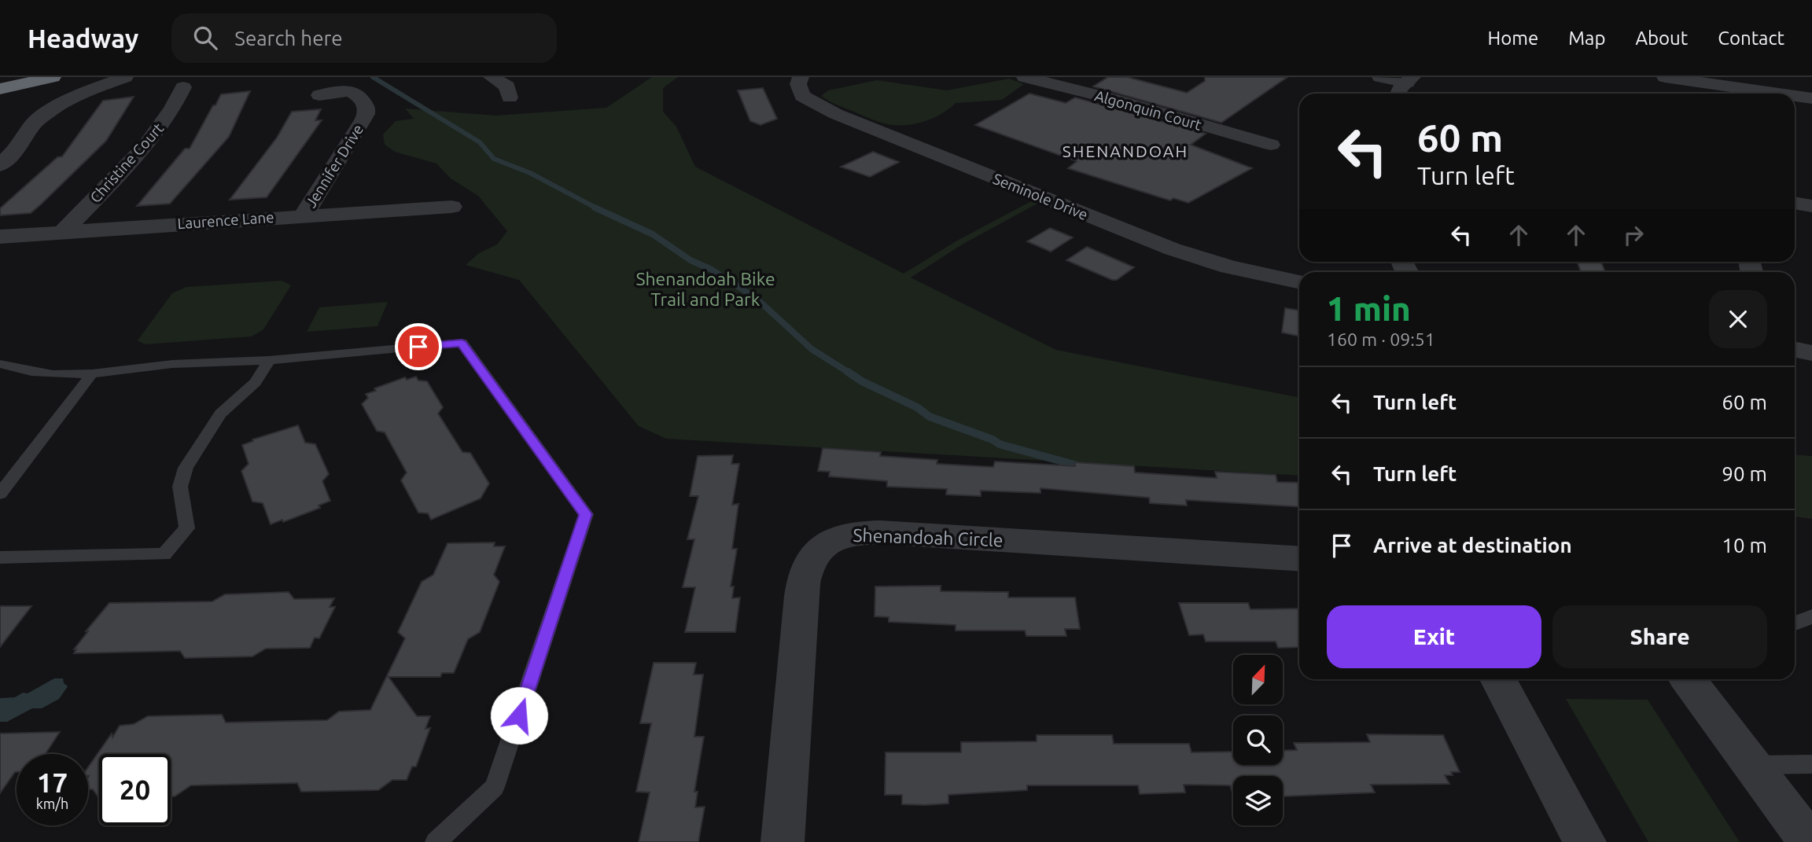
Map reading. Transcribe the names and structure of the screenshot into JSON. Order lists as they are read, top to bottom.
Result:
{
  "streets": {
    "street": [
      "Algonquin Court",
      "Christine Court",
      "Jennifer Drive",
      "Seminole Drive",
      "Laurence Lane",
      "Shenandoah Circle"
    ]
  },
  "crossings": [
    ["Christine Court", "Laurence Lane"],
    ["Jennifer Drive", "Laurence Lane"]
  ],
  "districts": ["SHENANDOAH"],
  "parks": ["Shenandoah Bike Trail and Park"],
  "north": "top right",
  "page": {
    "header": "Headway",
    "search": "Search here",
    "nav": [
      "Home",
      "Map",
      "About",
      "Contact"
    ],
    "turn": ["60 m", "Turn left"],
    "heading": ["1 min", "160 m · 09:51"],
    "list": [
      {
        "name": "Turn left",
        "value": "60 m"
      },
      {
        "name": "Turn left",
        "value": "90 m"
      },
      {
        "name": "Arrive at destination",
        "value": "10 m"
      }
    ],
    "buttons": ["Exit", "Share"],
    "speed": "17 km/h",
    "limit": "20"
  }
}
